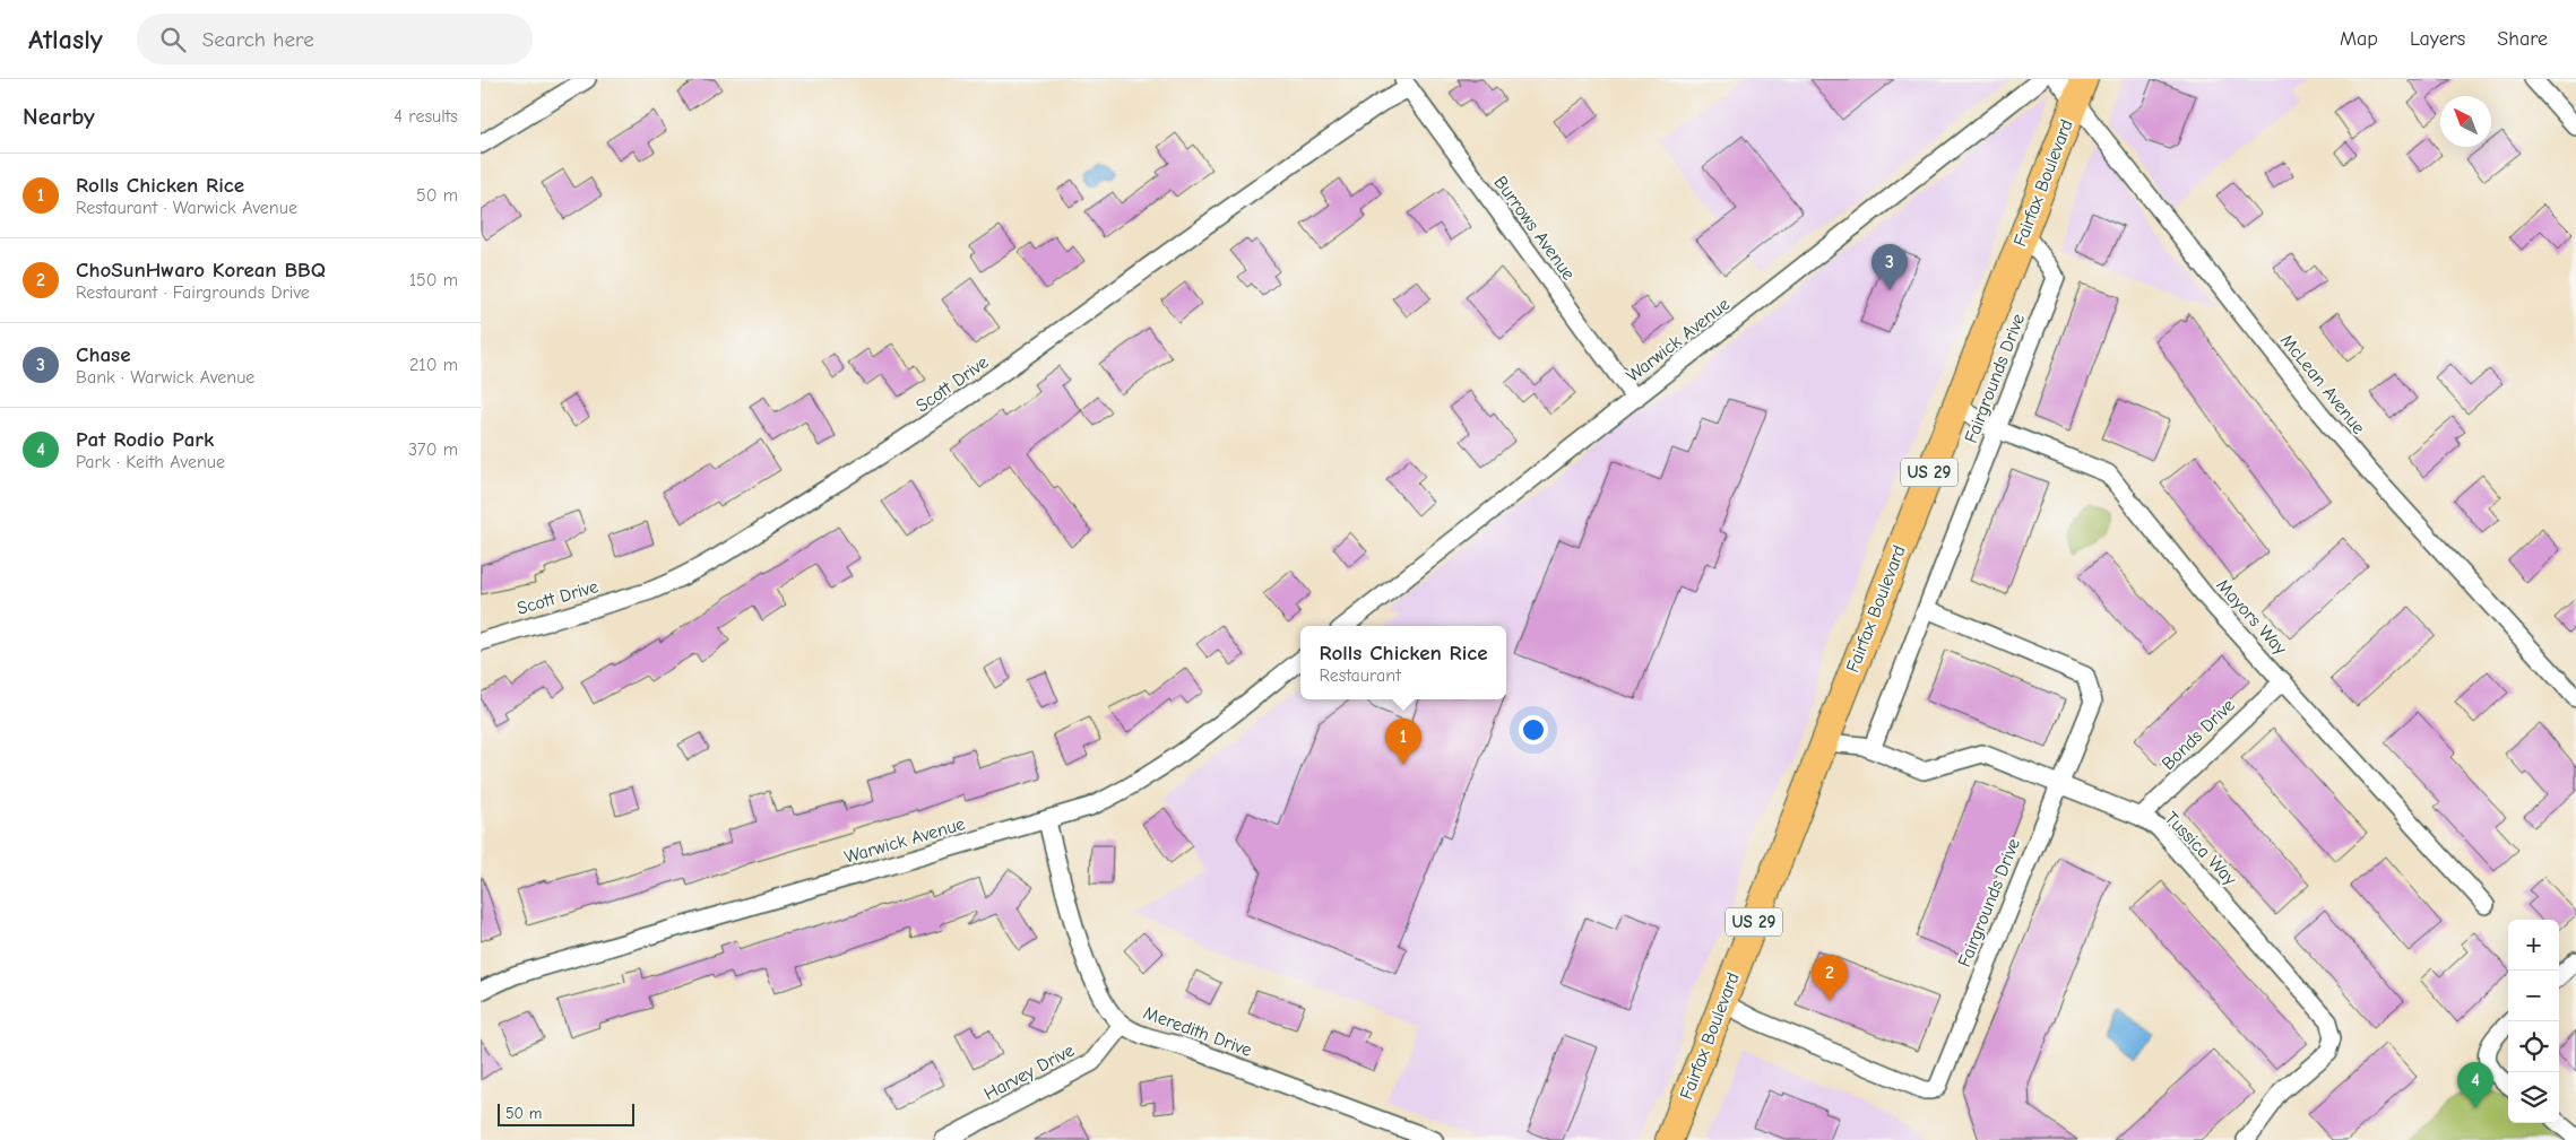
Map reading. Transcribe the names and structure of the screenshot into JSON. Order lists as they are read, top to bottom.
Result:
{
  "streets": {
    "main road": ["Fairfax Boulevard", "US 29"],
    "street": [
      "Burrows Avenue",
      "Warwick Avenue",
      "Fairgrounds Drive",
      "Scott Drive",
      "McLean Avenue",
      "Mayors Way",
      "Bonds Drive",
      "Tussica Way",
      "Meredith Drive",
      "Harvey Drive"
    ]
  },
  "crossings": [
    ["Fairfax Boulevard", "Fairgrounds Drive"],
    ["Fairfax Boulevard", "McLean Avenue"],
    ["Fairfax Boulevard", "Mayors Way"],
    ["Fairfax Boulevard", "Tussica Way"],
    ["Burrows Avenue", "Warwick Avenue"],
    ["Burrows Avenue", "Scott Drive"],
    ["Warwick Avenue", "Meredith Drive"],
    ["Fairgrounds Drive", "Mayors Way"],
    ["Fairgrounds Drive", "Tussica Way"],
    ["Mayors Way", "Bonds Drive"],
    ["Bonds Drive", "Tussica Way"],
    ["Meredith Drive", "Harvey Drive"]
  ],
  "scale_bar": "50 m",
  "north": "top left",
  "page": {
    "header": "Atlasly",
    "search": "Search here",
    "nav": ["Map", "Layers", "Share"],
    "heading": ["Nearby", "4 results"],
    "list": [
      {
        "mark": "1",
        "name": "Rolls Chicken Rice",
        "note": "Restaurant · Warwick Avenue",
        "value": "50 m"
      },
      {
        "mark": "2",
        "name": "ChoSunHwaro Korean BBQ",
        "note": "Restaurant · Fairgrounds Drive",
        "value": "150 m"
      },
      {
        "mark": "3",
        "name": "Chase",
        "note": "Bank · Warwick Avenue",
        "value": "210 m"
      },
      {
        "mark": "4",
        "name": "Pat Rodio Park",
        "note": "Park · Keith Avenue",
        "value": "370 m"
      }
    ],
    "pins": [
      "3",
      "1",
      "2",
      "4"
    ],
    "popup": ["Rolls Chicken Rice", "Restaurant"],
    "map_buttons": ["+", "−"],
    "scale": "50 m"
  }
}
